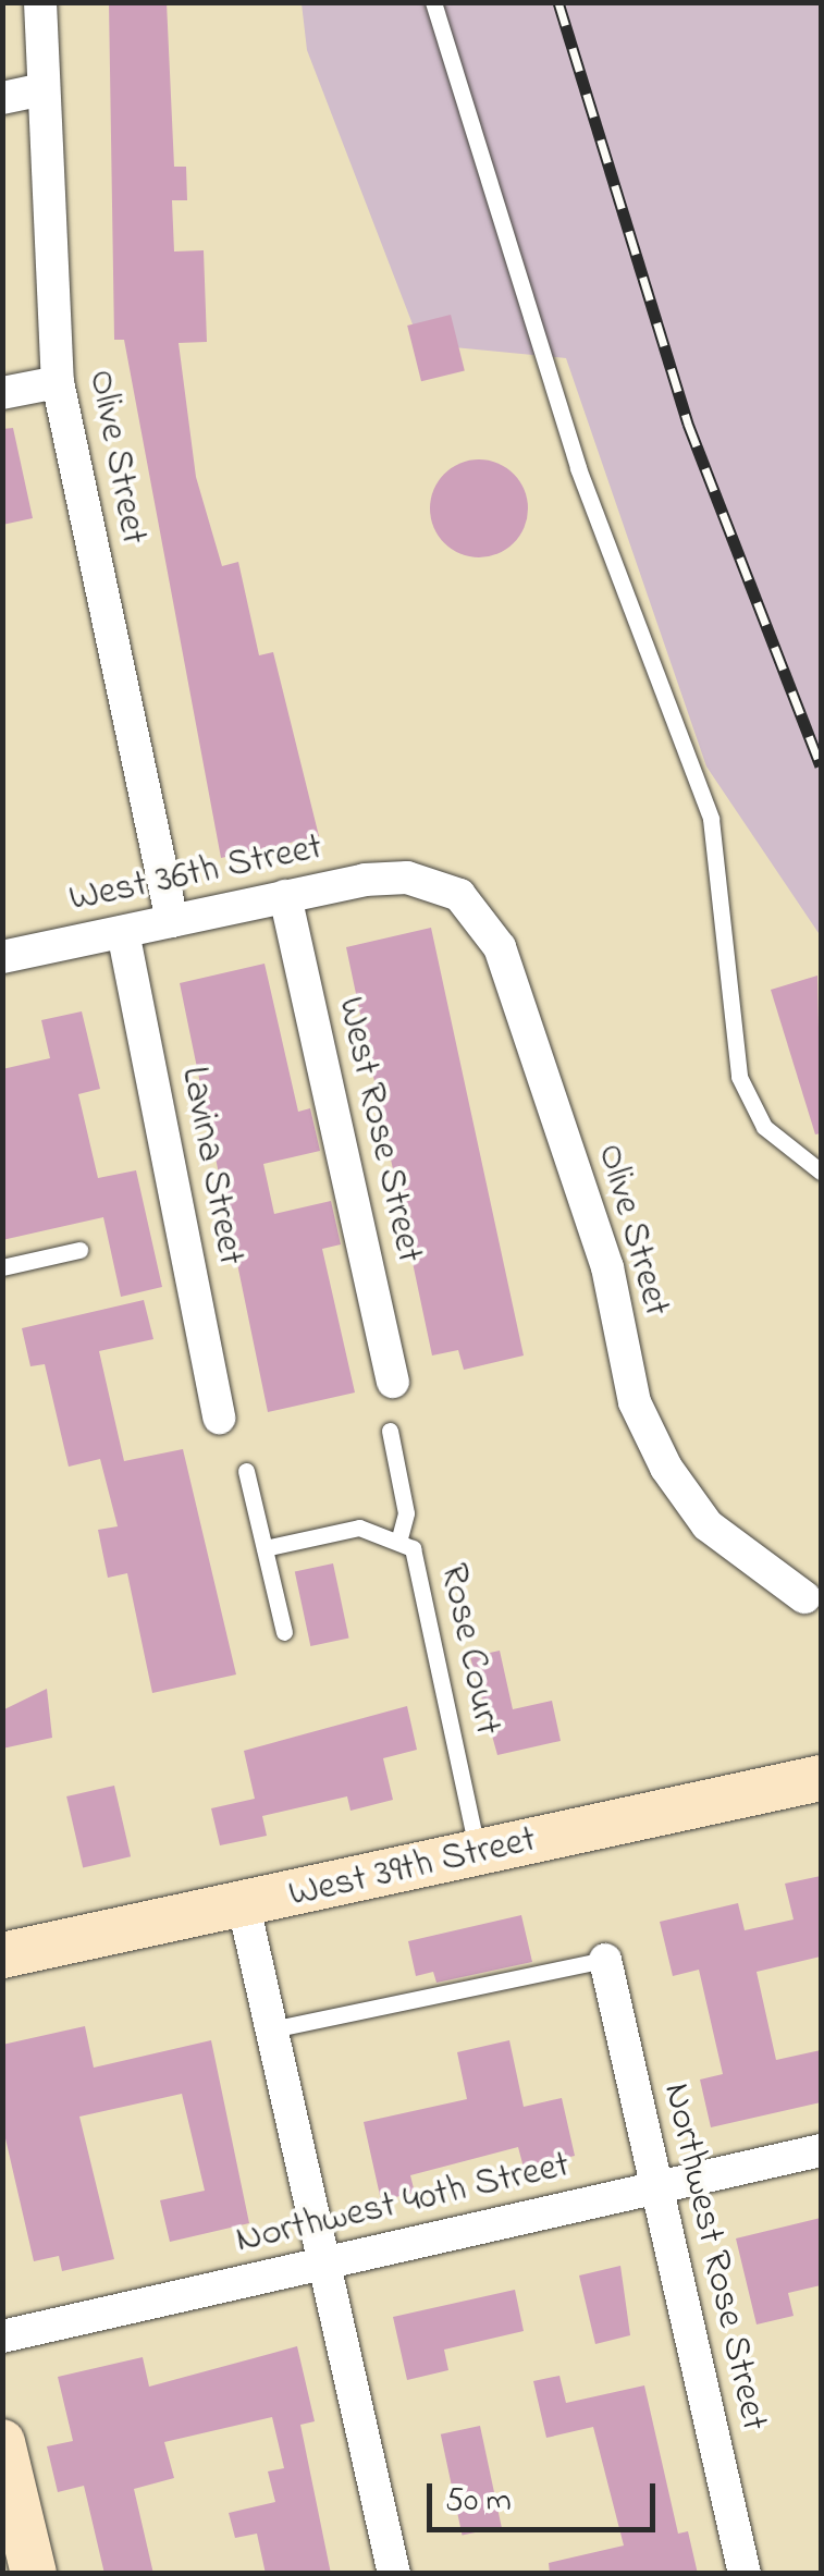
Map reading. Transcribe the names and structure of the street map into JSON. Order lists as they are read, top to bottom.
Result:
{
  "streets": {
    "street": [
      "Olive Street",
      "West 36th Street",
      "West Rose Street",
      "Lavina Street",
      "West 39th Street",
      "Northwest 40th Street",
      "Northwest Rose Street"
    ],
    "lane": ["Rose Court"]
  },
  "crossings": [
    ["Olive Street", "West 36th Street"],
    ["West 36th Street", "West Rose Street"],
    ["West 36th Street", "Lavina Street"],
    ["Rose Court", "West 39th Street"],
    ["Northwest 40th Street", "Northwest Rose Street"]
  ],
  "scale_bar": "50 m"
}
